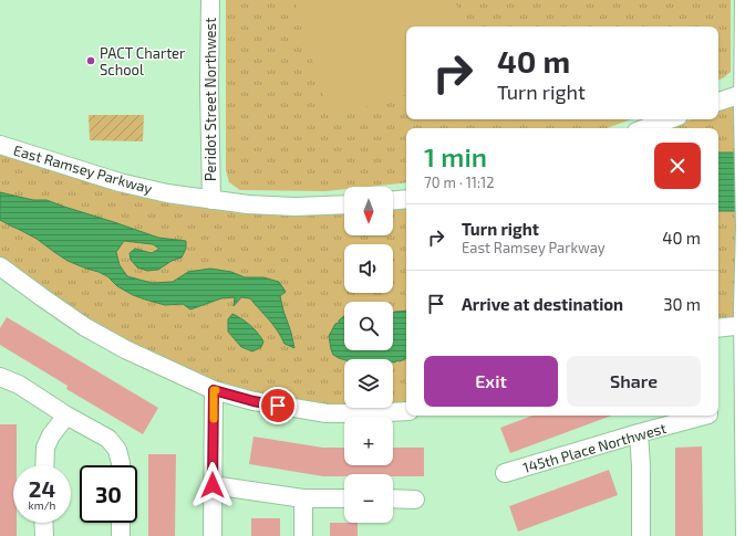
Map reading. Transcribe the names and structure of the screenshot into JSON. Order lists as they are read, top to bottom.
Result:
{
  "streets": {
    "street": ["Peridot Street Northwest", "East Ramsey Parkway", "145th Place Northwest"]
  },
  "crossings": [
    ["Peridot Street Northwest", "East Ramsey Parkway"]
  ],
  "places": ["PACT Charter School"],
  "north": "bottom",
  "page": {
    "turn": ["40 m", "Turn right"],
    "heading": ["1 min", "70 m · 11:12"],
    "map_buttons": ["+", "−"],
    "list": [
      {
        "name": "Turn right",
        "note": "East Ramsey Parkway",
        "value": "40 m"
      },
      {
        "name": "Arrive at destination",
        "value": "30 m"
      }
    ],
    "buttons": ["Exit", "Share"],
    "speed": "24 km/h",
    "limit": "30"
  }
}
